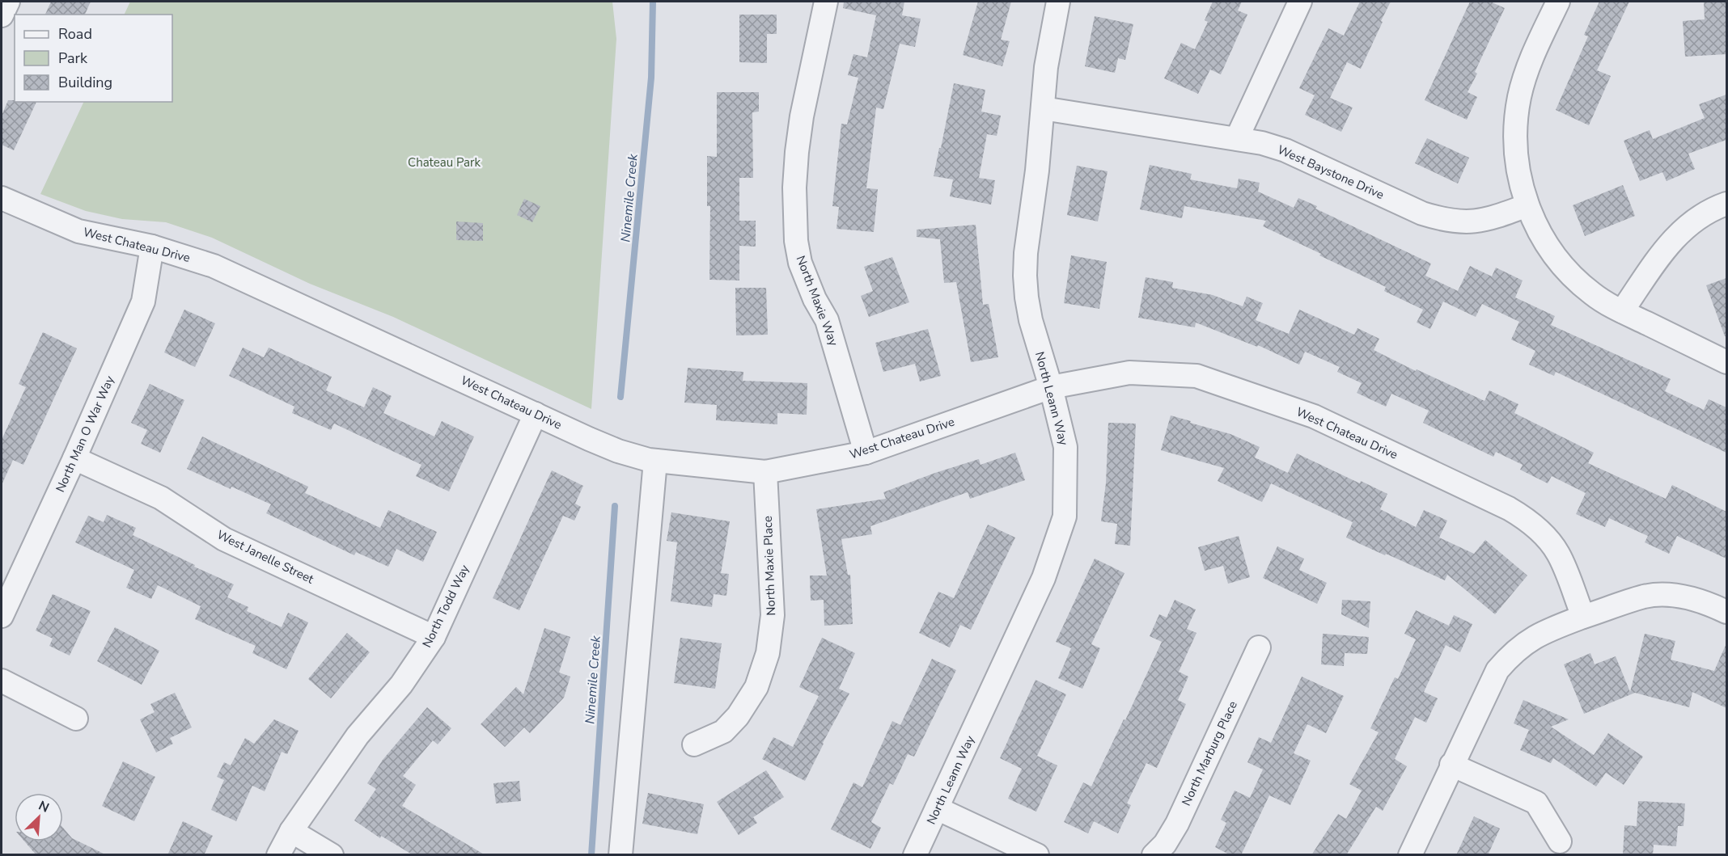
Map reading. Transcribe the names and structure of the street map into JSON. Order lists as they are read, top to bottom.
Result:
{
  "streets": {
    "street": [
      "West Baystone Drive",
      "West Chateau Drive",
      "North Maxie Way",
      "North Leann Way",
      "North Man O War Way",
      "West Janelle Street",
      "North Maxie Place",
      "North Todd Way",
      "North Marburg Place"
    ]
  },
  "crossings": [
    ["West Baystone Drive", "North Leann Way"],
    ["West Chateau Drive", "North Maxie Way"],
    ["West Chateau Drive", "North Leann Way"],
    ["West Chateau Drive", "North Man O War Way"],
    ["West Chateau Drive", "North Maxie Place"],
    ["West Chateau Drive", "North Todd Way"],
    ["North Man O War Way", "West Janelle Street"],
    ["West Janelle Street", "North Todd Way"]
  ],
  "water": ["Ninemile Creek"],
  "parks": ["Chateau Park"],
  "legend": ["Road", "Park", "Building"],
  "north": "top right"
}
